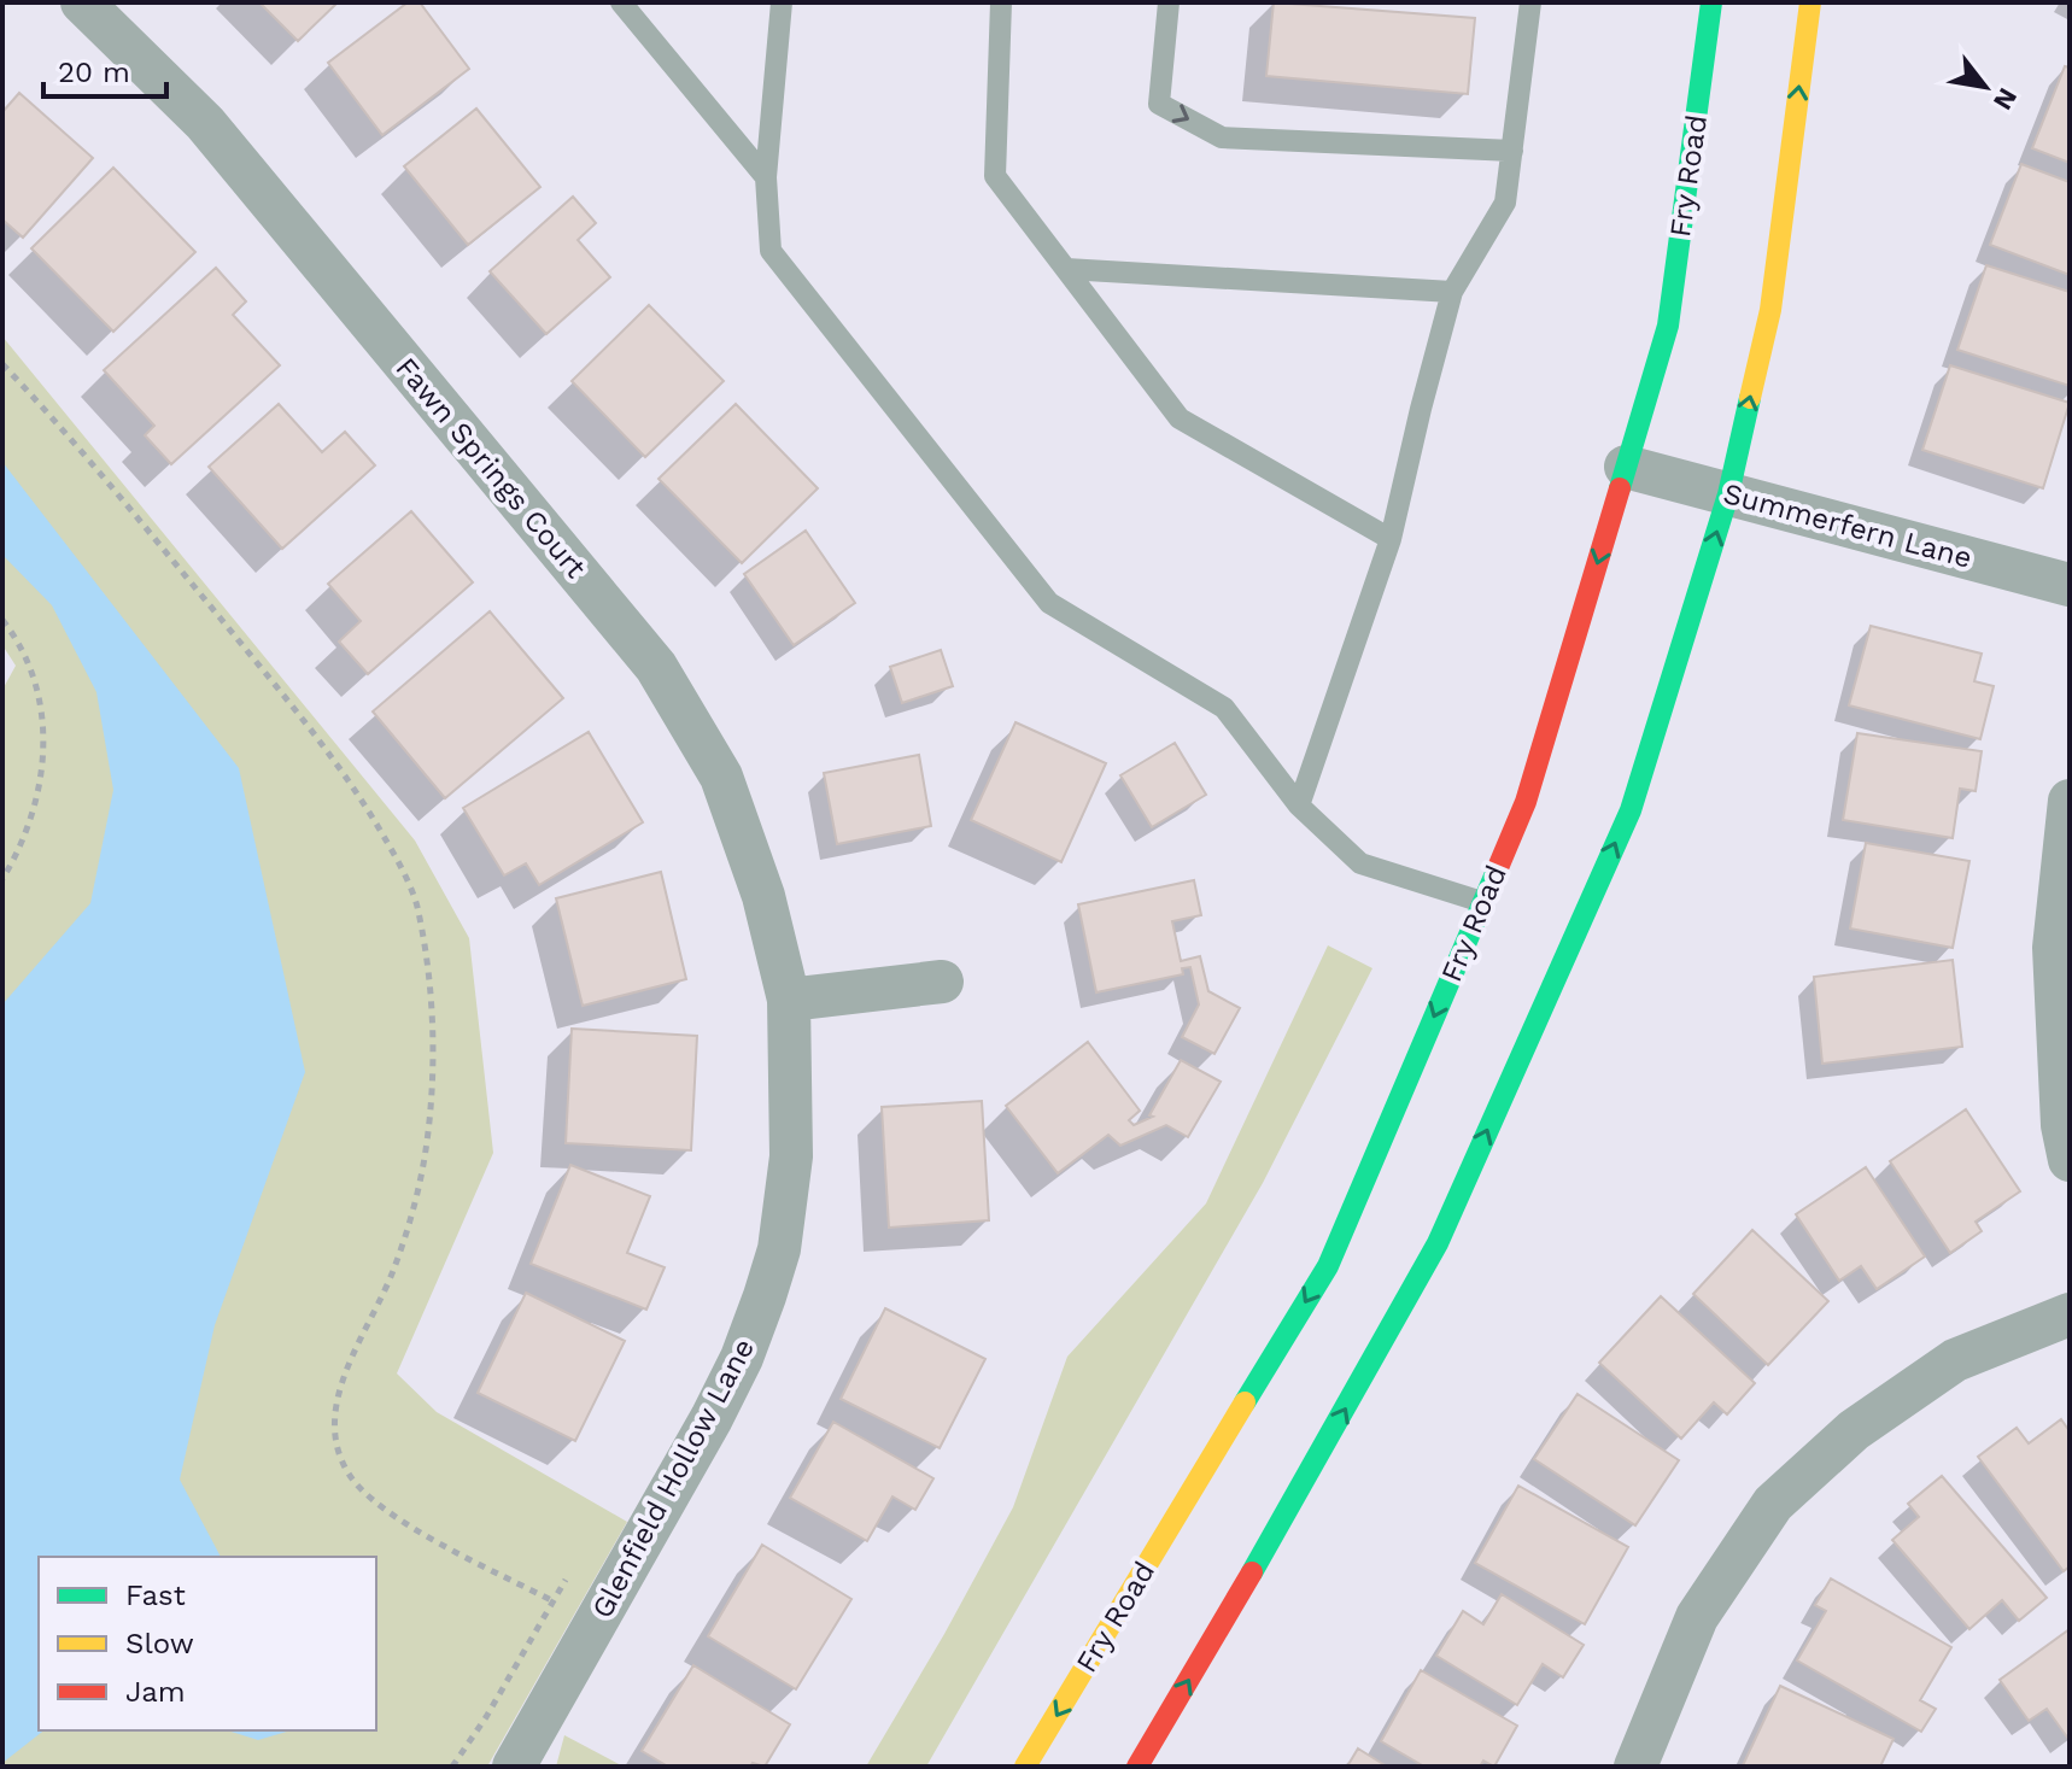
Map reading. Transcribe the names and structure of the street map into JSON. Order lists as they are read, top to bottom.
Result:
{
  "streets": {
    "main road": ["Fry Road"],
    "street": ["Fawn Springs Court", "Summerfern Lane", "Glenfield Hollow Lane"]
  },
  "crossings": [
    ["Fry Road", "Summerfern Lane"],
    ["Fawn Springs Court", "Glenfield Hollow Lane"]
  ],
  "legend": ["Fast", "Slow", "Jam"],
  "scale_bar": "20 m",
  "north": "bottom right"
}
